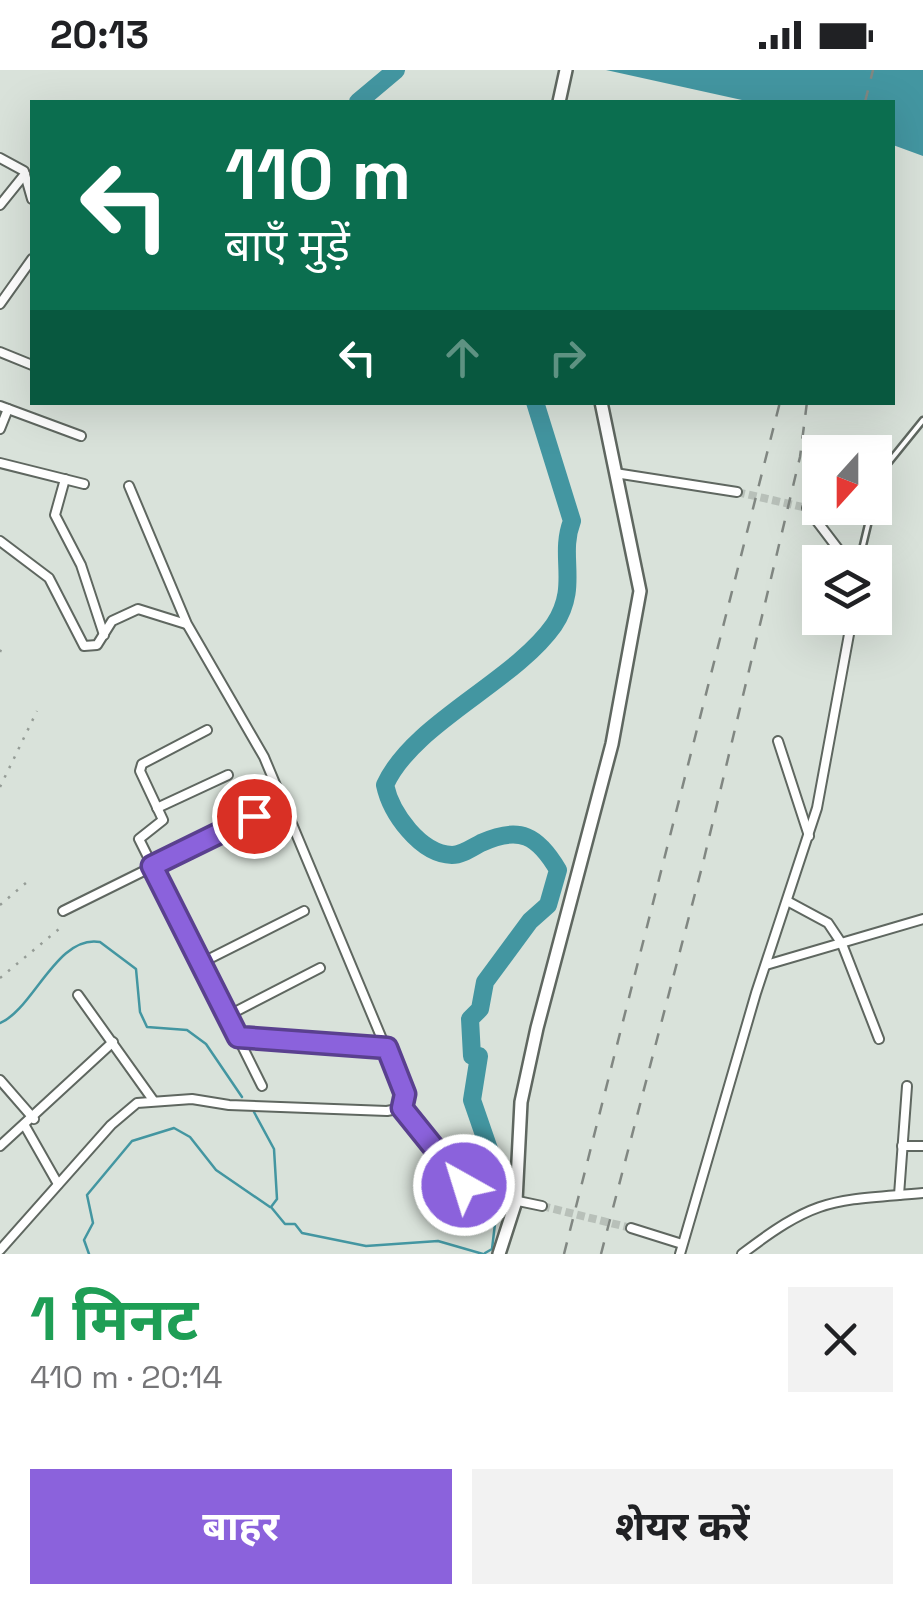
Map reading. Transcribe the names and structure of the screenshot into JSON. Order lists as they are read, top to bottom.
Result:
{
  "north": "bottom",
  "page": {
    "status": "20:13",
    "turn": ["110 m", "बाएँ मुड़ें"],
    "heading": ["1 मिनट", "410 m · 20:14"],
    "buttons": ["बाहर", "शेयर करें"]
  }
}
